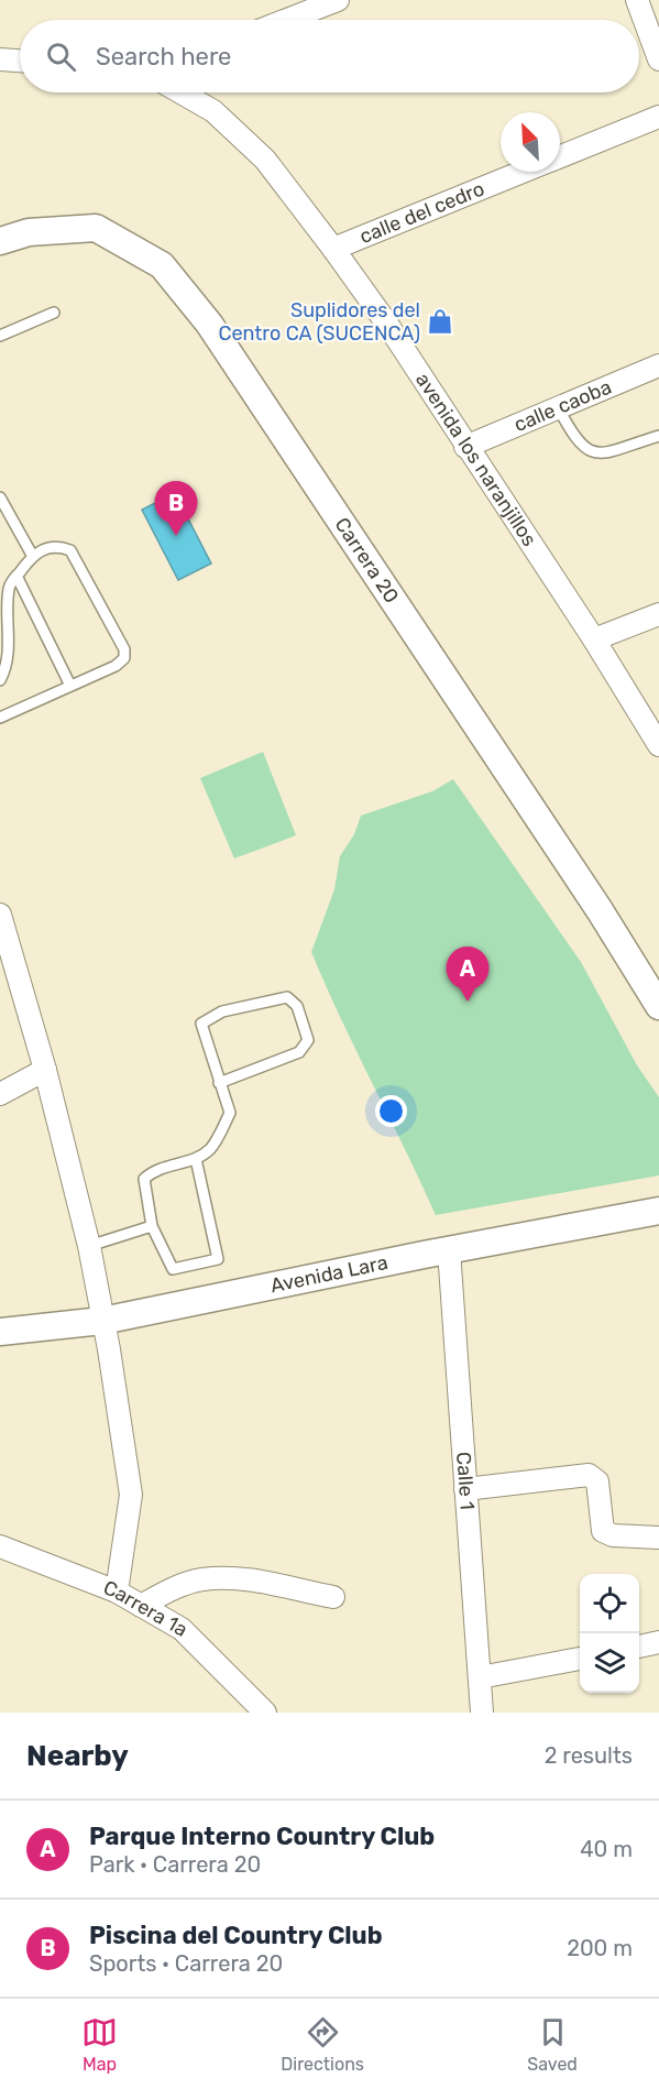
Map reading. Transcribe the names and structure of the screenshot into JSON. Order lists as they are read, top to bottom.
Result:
{
  "streets": {
    "street": [
      "calle del cedro",
      "calle caoba",
      "avenida los naranjillos",
      "Carrera 20",
      "Avenida Lara",
      "Calle 1",
      "Carrera 1a"
    ]
  },
  "crossings": [
    ["calle del cedro", "avenida los naranjillos"],
    ["calle caoba", "avenida los naranjillos"],
    ["Avenida Lara", "Calle 1"]
  ],
  "places": {
    "shop": ["Suplidores del Centro CA (SUCENCA)"]
  },
  "north": "top left",
  "page": {
    "search": "Search here",
    "pins": ["B", "A"],
    "heading": ["Nearby", "2 results"],
    "list": [
      {
        "mark": "A",
        "name": "Parque Interno Country Club",
        "note": "Park · Carrera 20",
        "value": "40 m"
      },
      {
        "mark": "B",
        "name": "Piscina del Country Club",
        "note": "Sports · Carrera 20",
        "value": "200 m"
      }
    ],
    "nav": ["Map", "Directions", "Saved"]
  }
}
